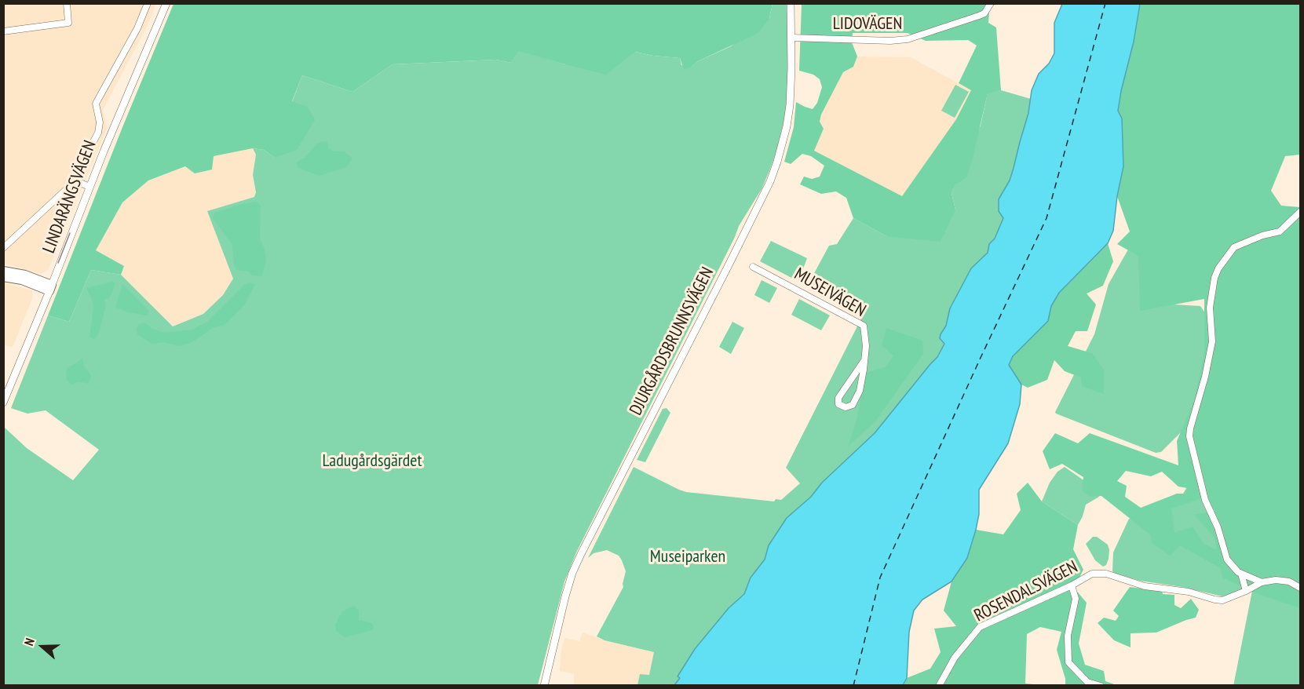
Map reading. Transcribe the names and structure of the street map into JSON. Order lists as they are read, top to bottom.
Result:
{
  "streets": {
    "street": [
      "LIDOVÄGEN",
      "LINDARÄNGSVÄGEN",
      "MUSEIVÄGEN",
      "DJURGÅRDSBRUNNSVÄGEN",
      "ROSENDALSVÄGEN"
    ]
  },
  "crossings": [
    ["LIDOVÄGEN", "DJURGÅRDSBRUNNSVÄGEN"]
  ],
  "parks": ["Ladugårdsgärdet", "Museiparken"],
  "north": "left"
}
